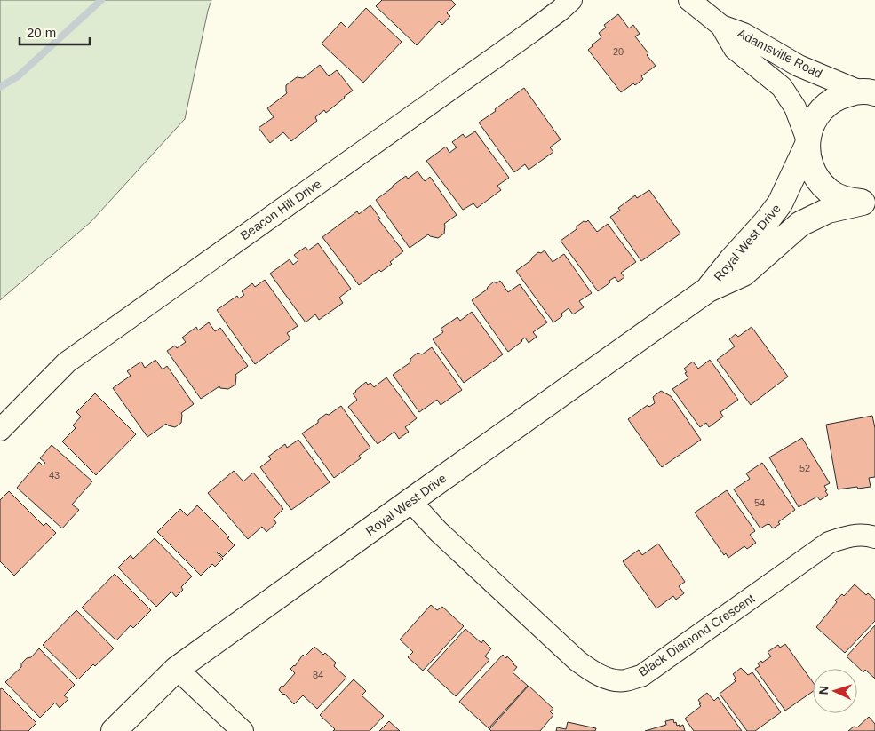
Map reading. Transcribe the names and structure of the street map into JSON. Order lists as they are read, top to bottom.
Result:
{
  "streets": {
    "street": [
      "Adamsville Road",
      "Beacon Hill Drive",
      "Royal West Drive",
      "Black Diamond Crescent"
    ]
  },
  "crossings": [
    ["Adamsville Road", "Royal West Drive"],
    ["Royal West Drive", "Black Diamond Crescent"]
  ],
  "house_numbers": [
    "20",
    "52",
    "43",
    "54",
    "84"
  ],
  "scale_bar": "20 m",
  "north": "left"
}
